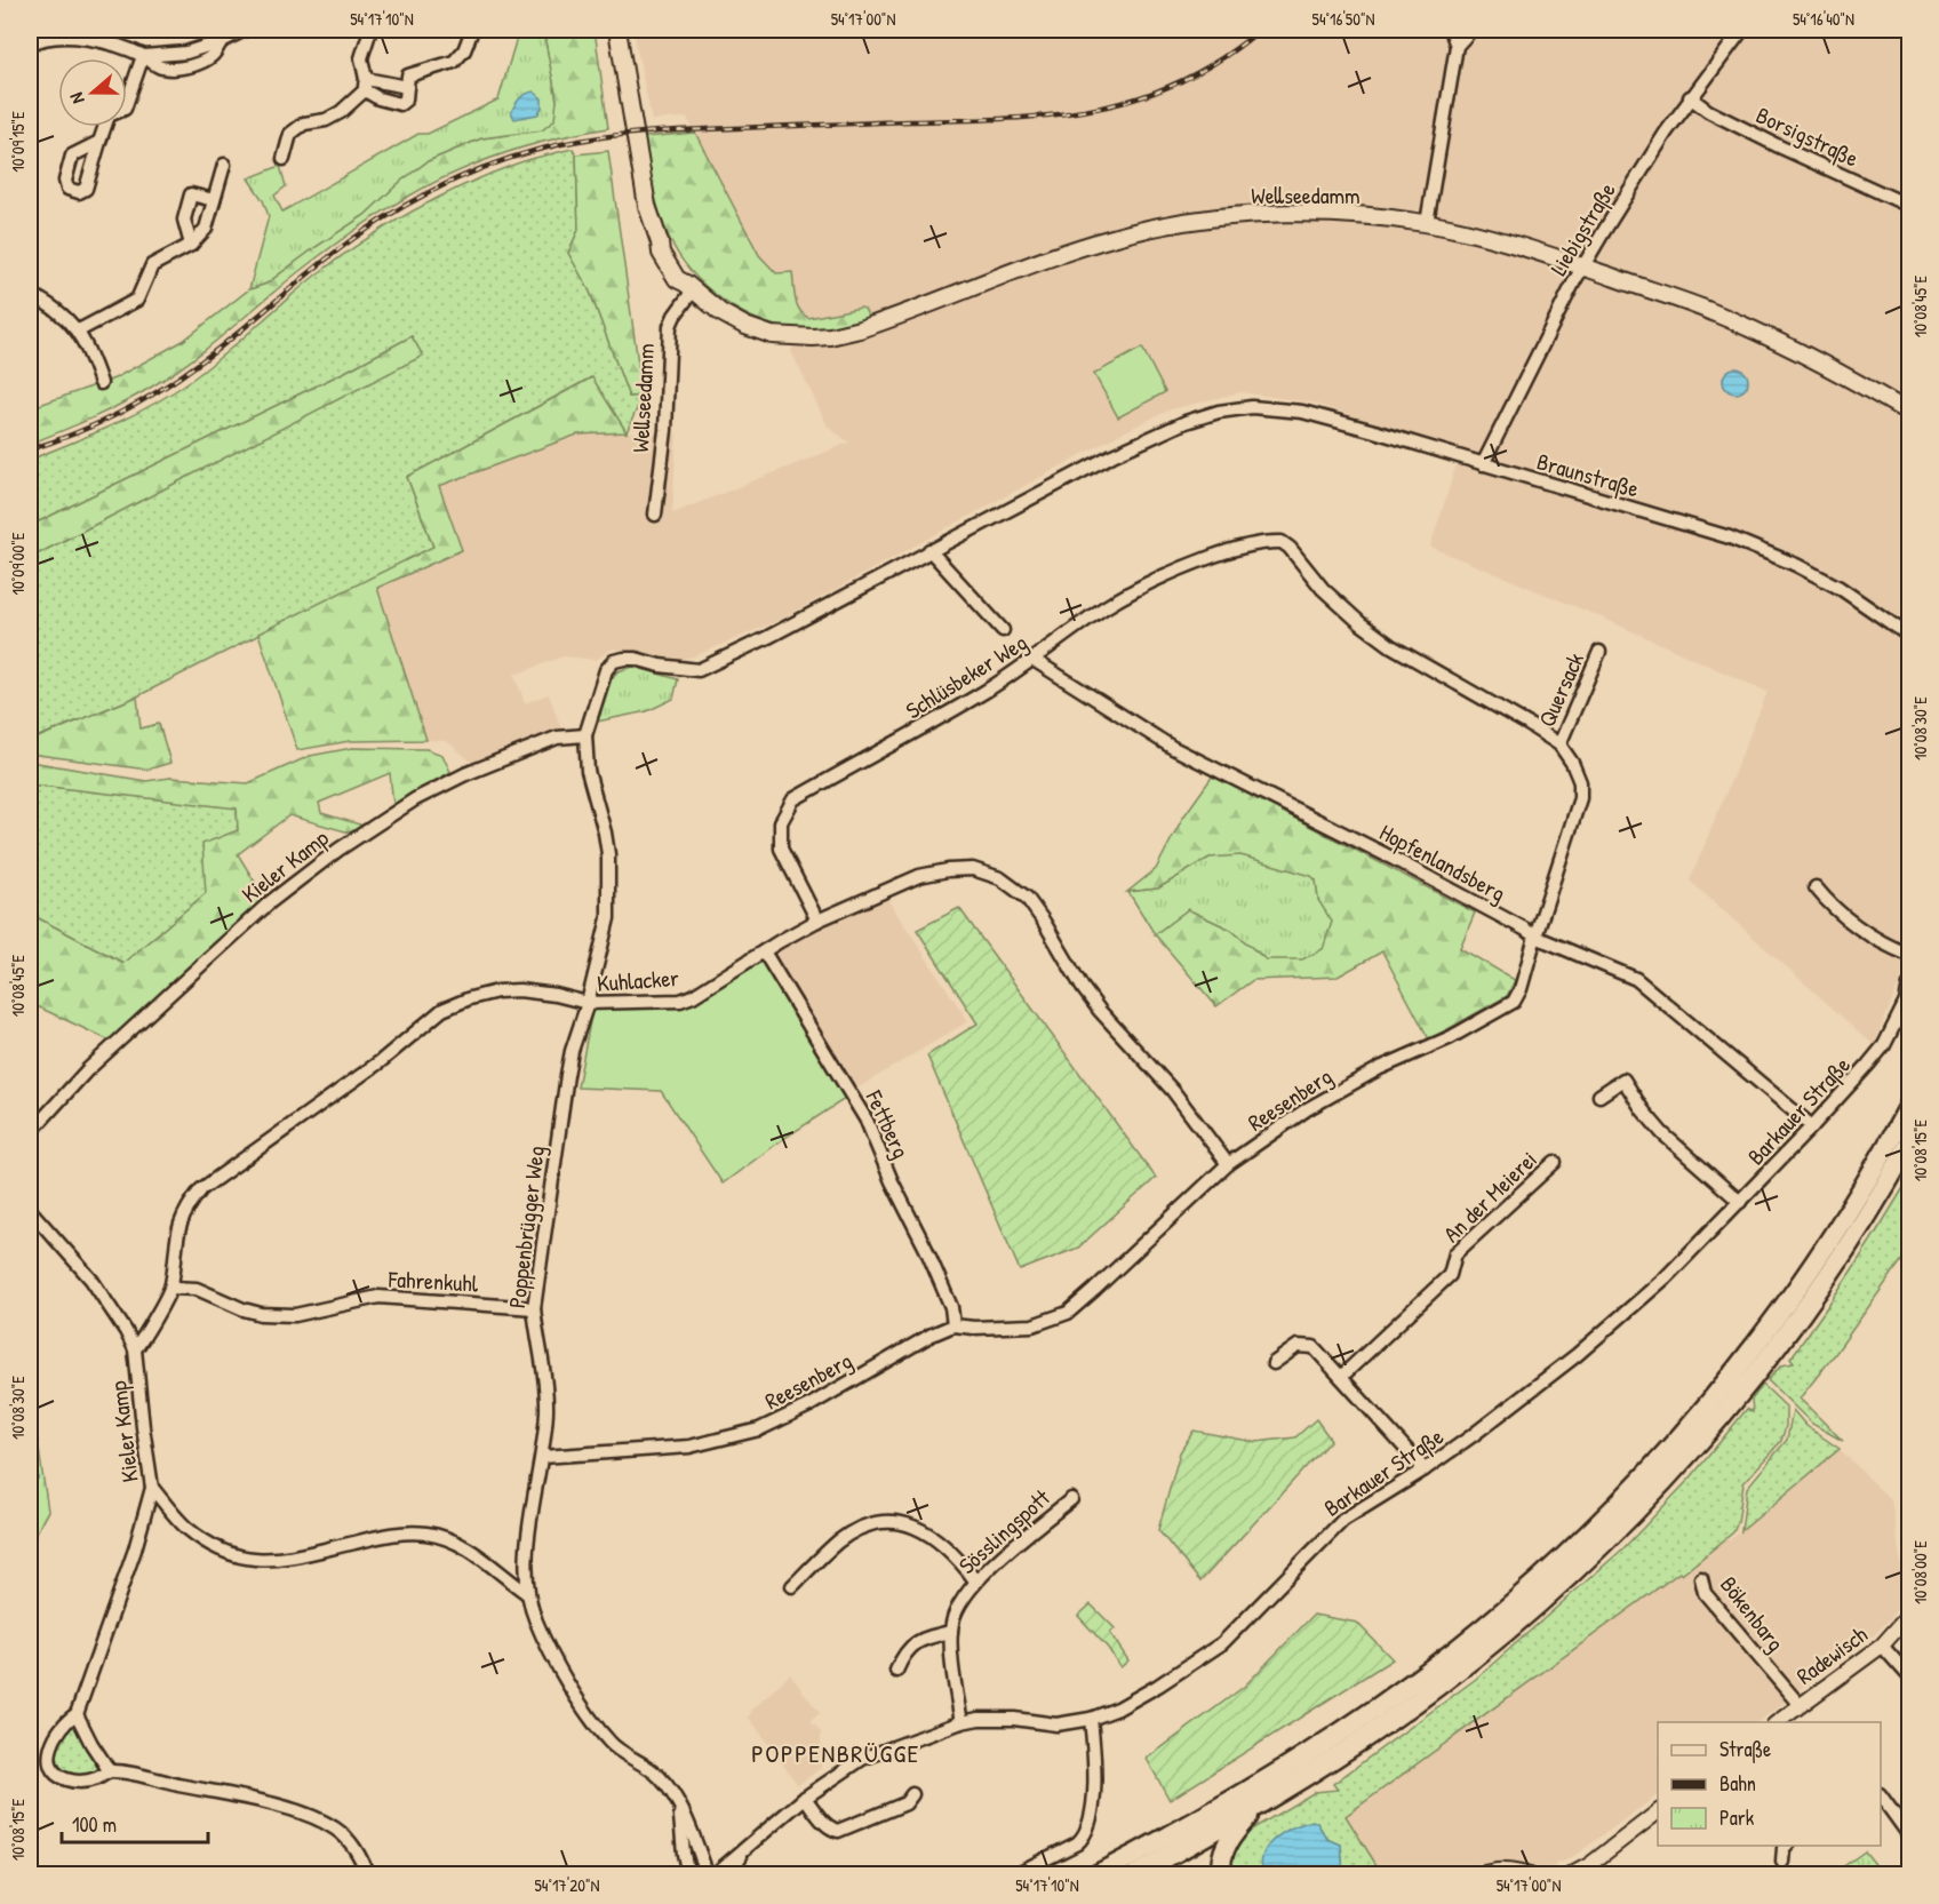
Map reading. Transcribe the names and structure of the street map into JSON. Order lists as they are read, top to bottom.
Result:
{
  "streets": {
    "main road": ["Wellseedamm"],
    "street": [
      "Borsigstraße",
      "Liebigstraße",
      "Braunstraße",
      "Schlüsbeker Weg",
      "Quersack",
      "Hopfenlandsberg",
      "Kieler Kamp",
      "Kuhlacker",
      "Reesenberg",
      "Barkauer Straße",
      "Fettberg",
      "An der Meierei",
      "Poppenbrügger Weg",
      "Fahrenkuhl",
      "Sösslingspott",
      "Bökenbarg",
      "Radewisch"
    ]
  },
  "crossings": [
    ["Borsigstraße", "Liebigstraße"],
    ["Wellseedamm", "Liebigstraße"],
    ["Liebigstraße", "Braunstraße"],
    ["Braunstraße", "Poppenbrügger Weg"],
    ["Schlüsbeker Weg", "Hopfenlandsberg"],
    ["Schlüsbeker Weg", "Kuhlacker"],
    ["Schlüsbeker Weg", "Reesenberg"],
    ["Quersack", "Reesenberg"],
    ["Hopfenlandsberg", "Reesenberg"],
    ["Hopfenlandsberg", "Barkauer Straße"],
    ["Kieler Kamp", "Kuhlacker"],
    ["Kieler Kamp", "Poppenbrügger Weg"],
    ["Kuhlacker", "Reesenberg"],
    ["Kuhlacker", "Fettberg"],
    ["Kuhlacker", "Poppenbrügger Weg"],
    ["Kuhlacker", "Fahrenkuhl"],
    ["Reesenberg", "Fettberg"],
    ["Reesenberg", "Poppenbrügger Weg"],
    ["Barkauer Straße", "Poppenbrügger Weg"],
    ["Barkauer Straße", "Sösslingspott"],
    ["Poppenbrügger Weg", "Fahrenkuhl"],
    ["Bökenbarg", "Radewisch"]
  ],
  "districts": ["POPPENBRÜGGE"],
  "legend": ["Straße", "Bahn", "Park"],
  "scale_bar": "100 m",
  "north": "left",
  "coordinates": [
    "54°17'10\"N",
    "54°17'00\"N",
    "54°16'50\"N",
    "54°16'40\"N",
    "10°09'15\"E",
    "10°08'45\"E",
    "10°09'00\"E",
    "10°08'30\"E",
    "10°08'15\"E",
    "10°08'00\"E",
    "54°17'20\"N"
  ]
}
